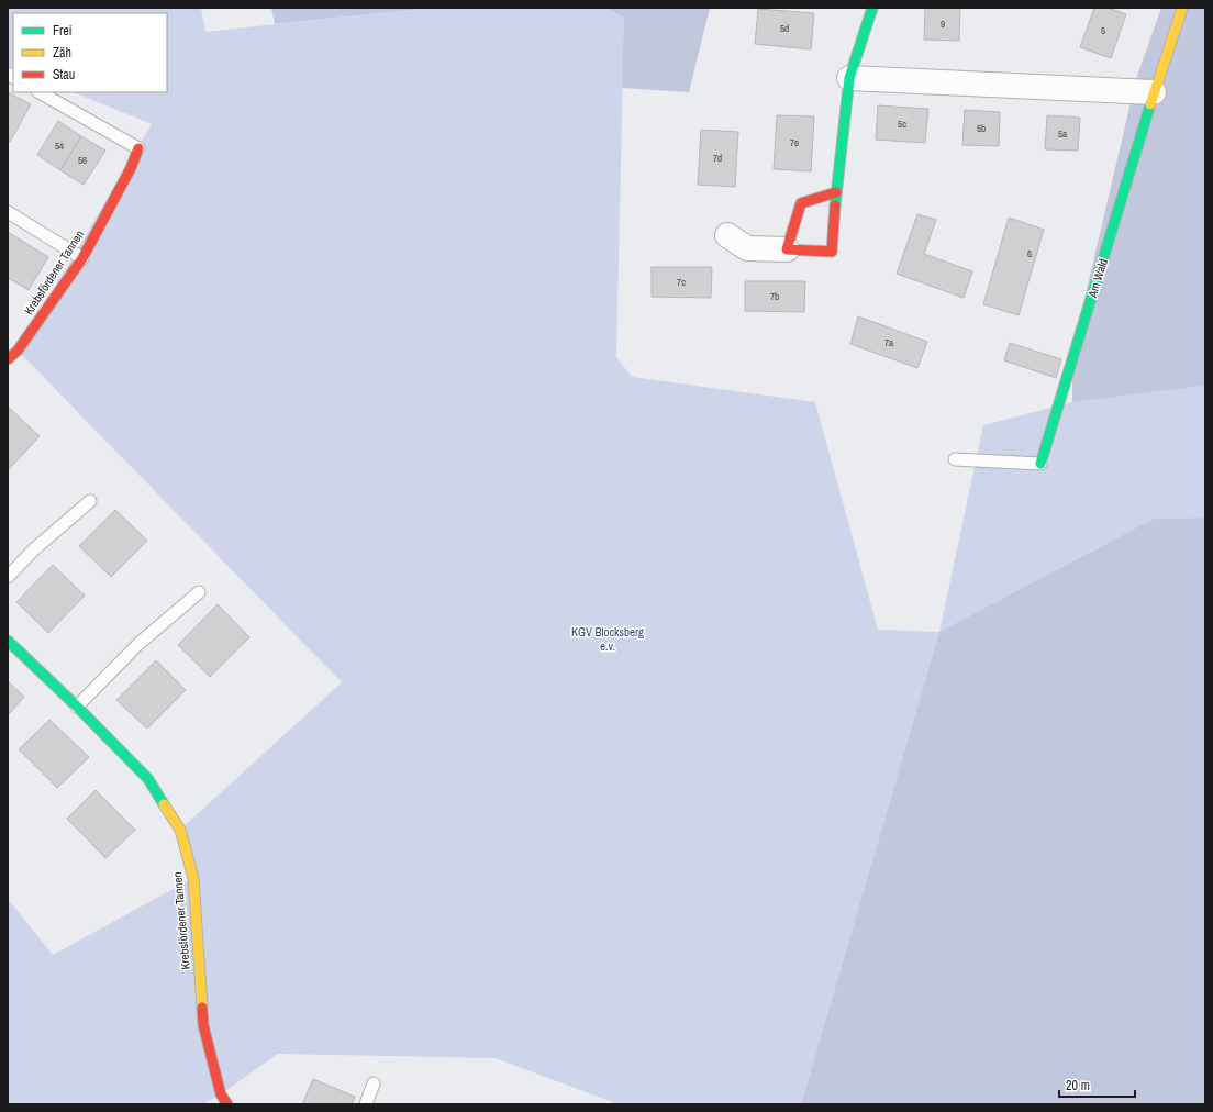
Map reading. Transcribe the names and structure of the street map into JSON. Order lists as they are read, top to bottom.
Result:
{
  "streets": {
    "street": ["Krebsfördener Tannen", "Am Wald"]
  },
  "parks": ["KGV Blocksberg e.v."],
  "house_numbers": [
    "9",
    "5d",
    "5",
    "5c",
    "5b",
    "5a",
    "7e",
    "54",
    "7d",
    "56",
    "6",
    "7c",
    "7b",
    "7a"
  ],
  "legend": ["Frei", "Zäh", "Stau"],
  "scale_bar": "20 m"
}
